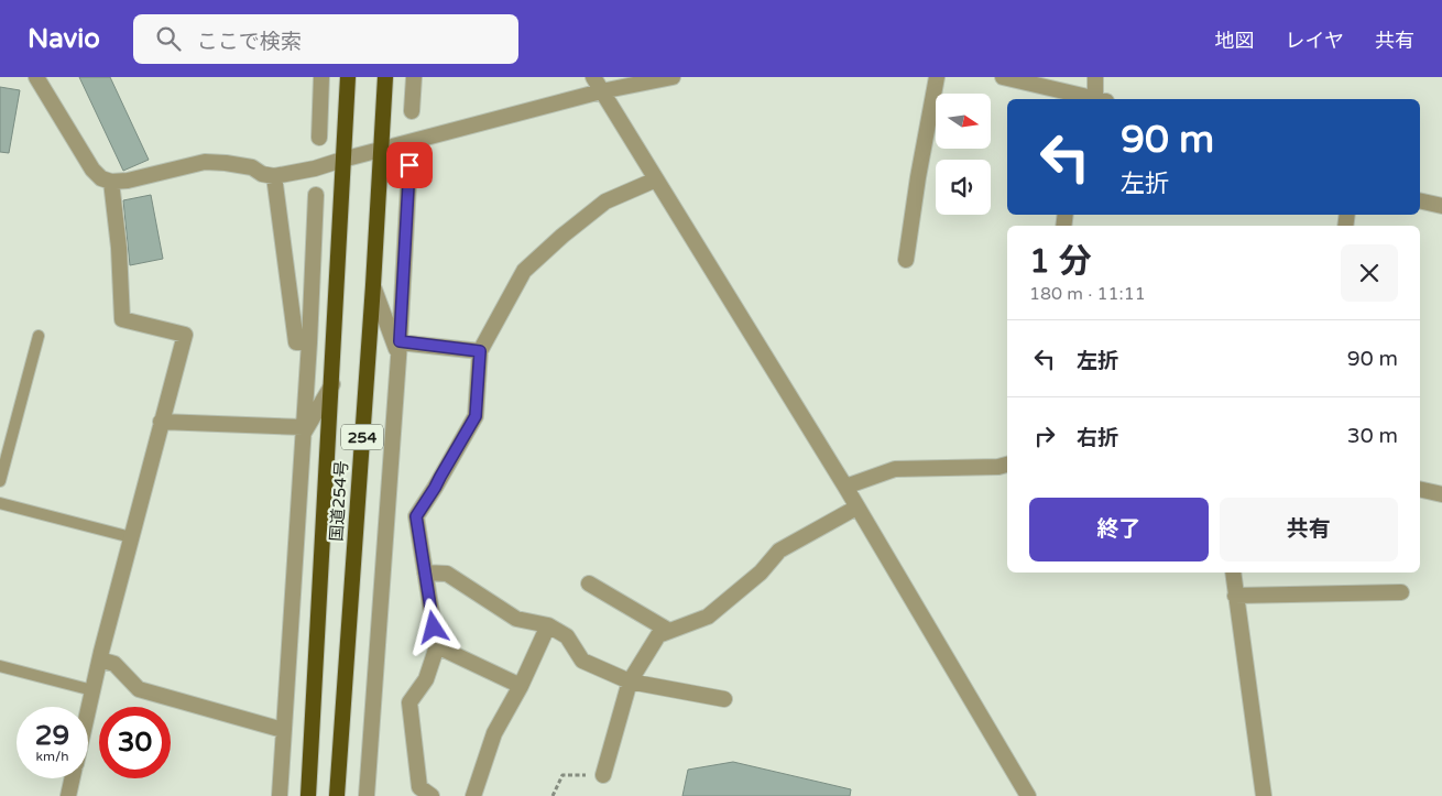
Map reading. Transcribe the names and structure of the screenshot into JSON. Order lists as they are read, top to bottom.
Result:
{
  "streets": {
    "highway": ["254", "国道254号"]
  },
  "north": "right",
  "page": {
    "header": "Navio",
    "search": "ここで検索",
    "nav": ["地図", "レイヤ", "共有"],
    "turn": ["90 m", "左折"],
    "heading": ["1 分", "180 m · 11:11"],
    "list": [
      {
        "name": "左折",
        "value": "90 m"
      },
      {
        "name": "右折",
        "value": "30 m"
      }
    ],
    "buttons": ["終了", "共有"],
    "speed": "29 km/h",
    "limit": "30"
  }
}
